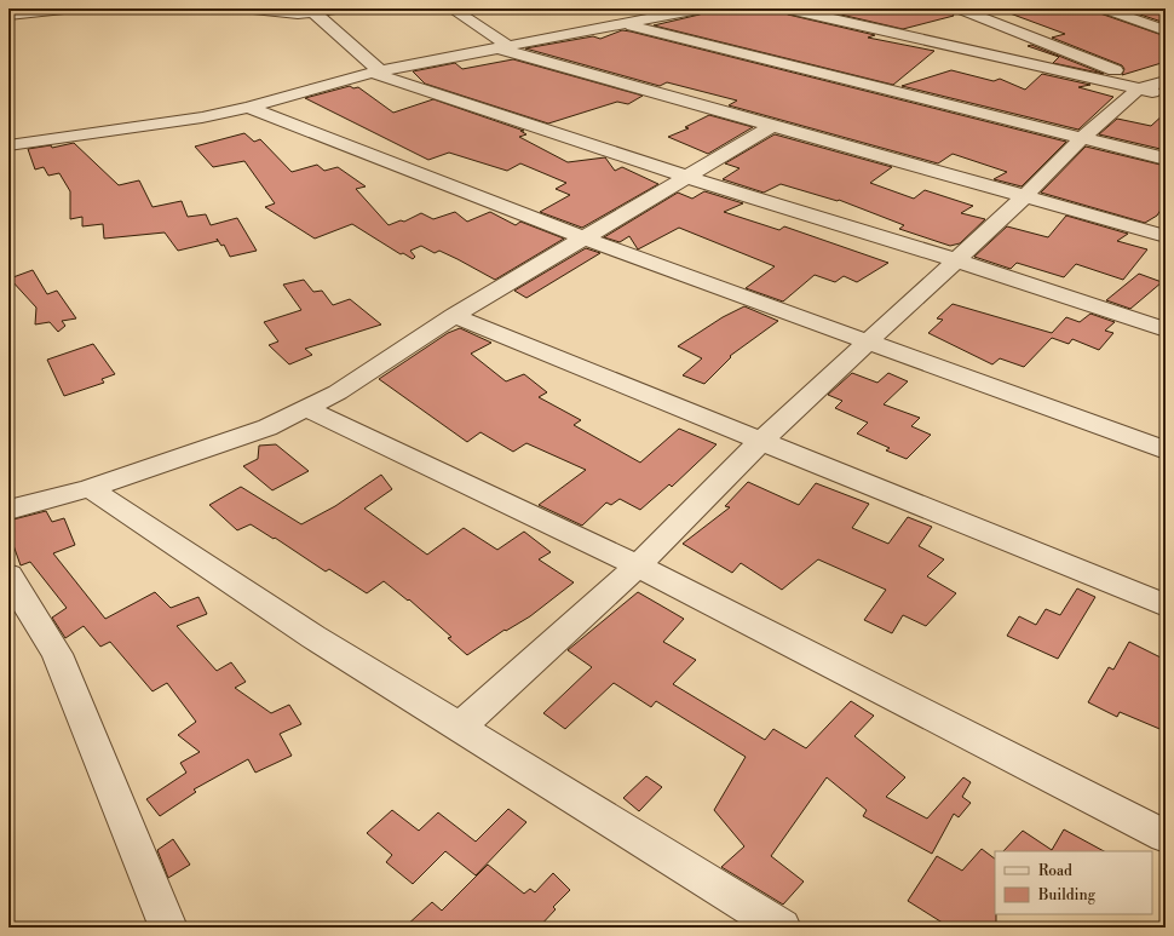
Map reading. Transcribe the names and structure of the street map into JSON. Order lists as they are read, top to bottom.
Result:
{
  "legend": ["Road", "Building"]
}
